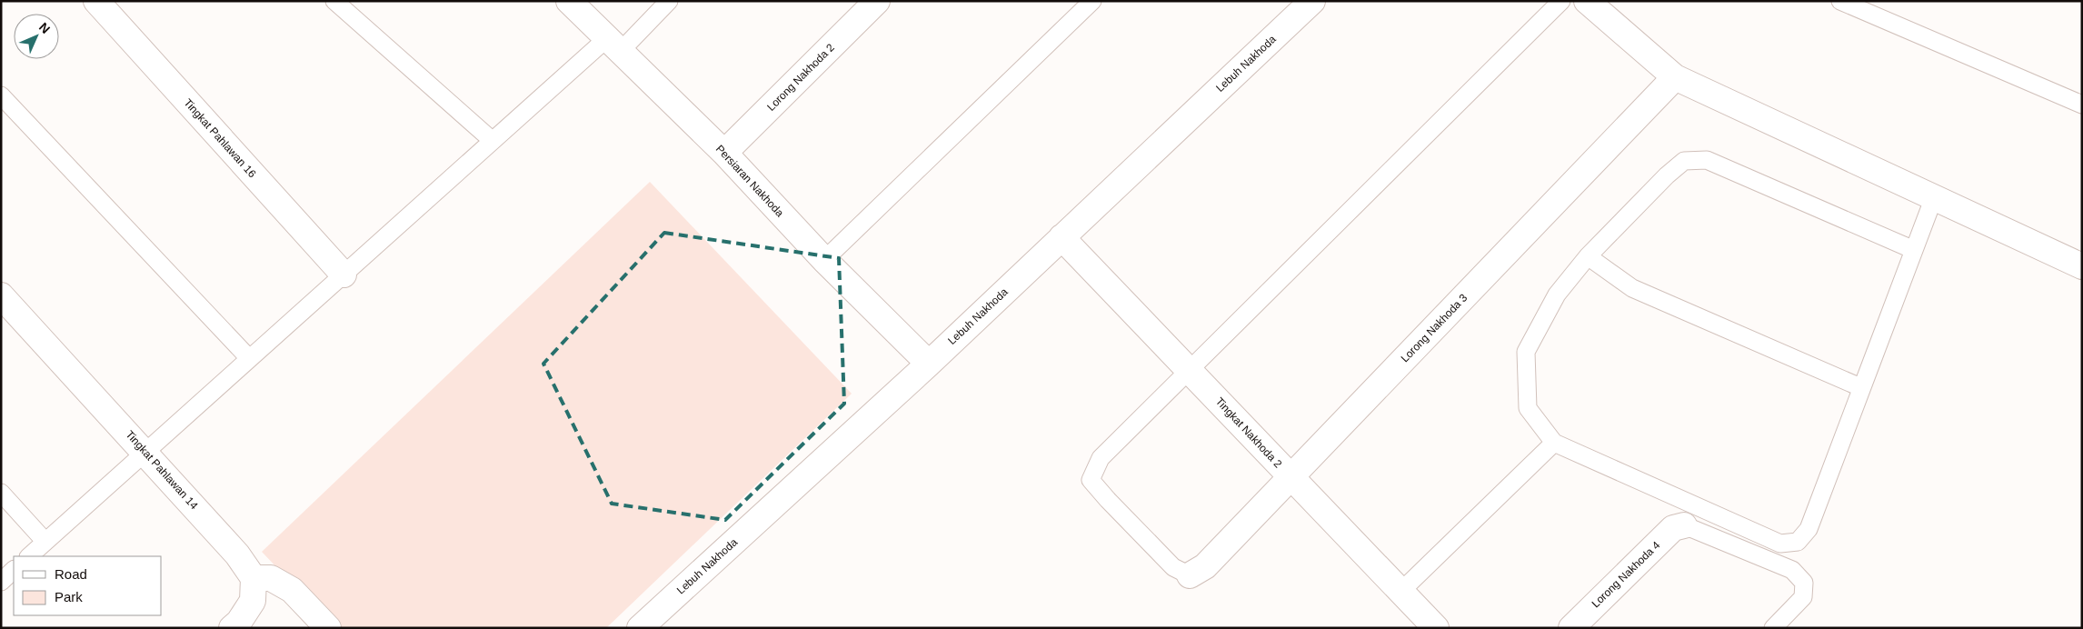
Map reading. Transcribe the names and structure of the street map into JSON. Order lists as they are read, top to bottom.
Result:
{
  "streets": {
    "street": [
      "Lebuh Nakhoda",
      "Lorong Nakhoda 2",
      "Tingkat Pahlawan 16",
      "Persiaran Nakhoda",
      "Lorong Nakhoda 3",
      "Tingkat Nakhoda 2",
      "Tingkat Pahlawan 14",
      "Lorong Nakhoda 4"
    ]
  },
  "crossings": [
    ["Lebuh Nakhoda", "Persiaran Nakhoda"],
    ["Lebuh Nakhoda", "Tingkat Nakhoda 2"],
    ["Lorong Nakhoda 2", "Persiaran Nakhoda"],
    ["Lorong Nakhoda 3", "Tingkat Nakhoda 2"]
  ],
  "legend": ["Road", "Park"],
  "north": "top right"
}
